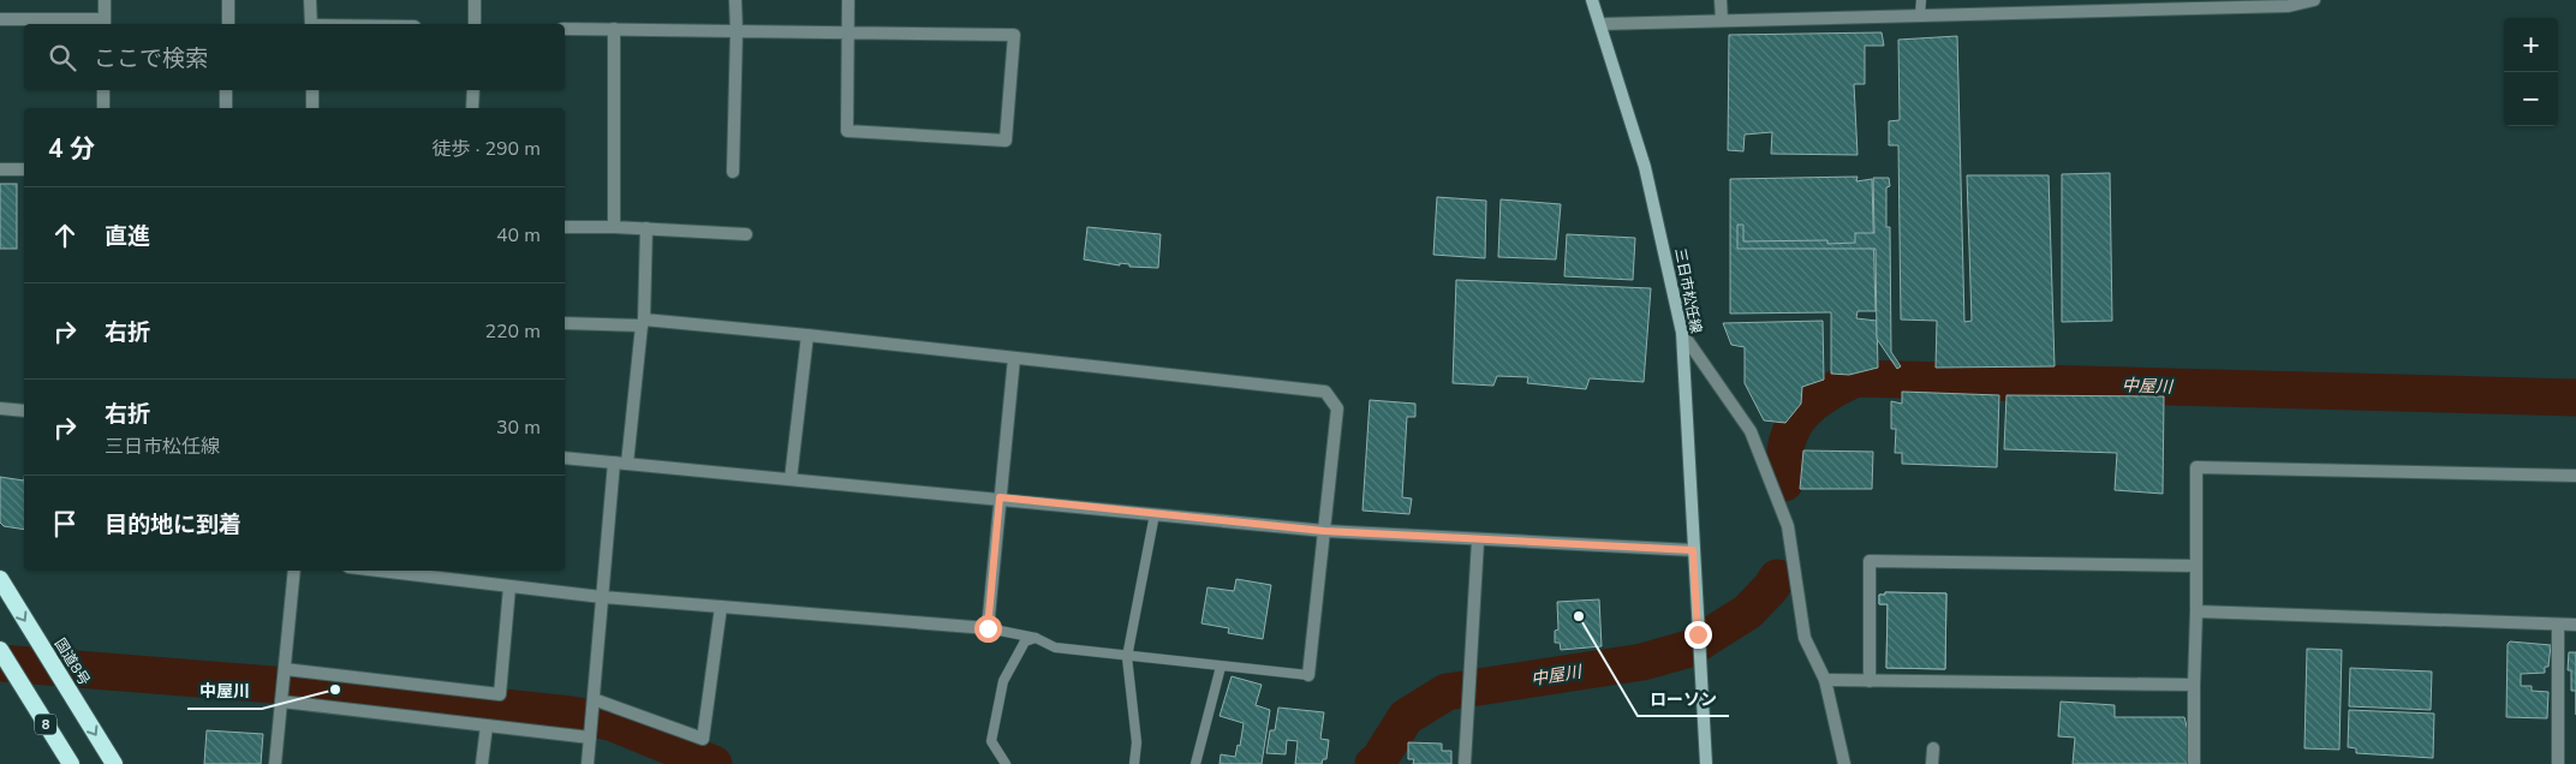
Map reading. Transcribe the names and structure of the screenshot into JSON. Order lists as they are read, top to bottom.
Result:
{
  "streets": {
    "highway": ["国道8号", "8"],
    "main road": ["三日市松任線"]
  },
  "water": ["中屋川"],
  "places": ["ローソン", "中屋川"],
  "page": {
    "map_buttons": ["+", "−"],
    "search": "ここで検索",
    "heading": ["4 分", "徒歩 · 290 m"],
    "list": [
      ["直進", "40 m"],
      ["右折", "220 m"],
      ["右折", "三日市松任線", "30 m"],
      "目的地に到着"
    ]
  }
}
